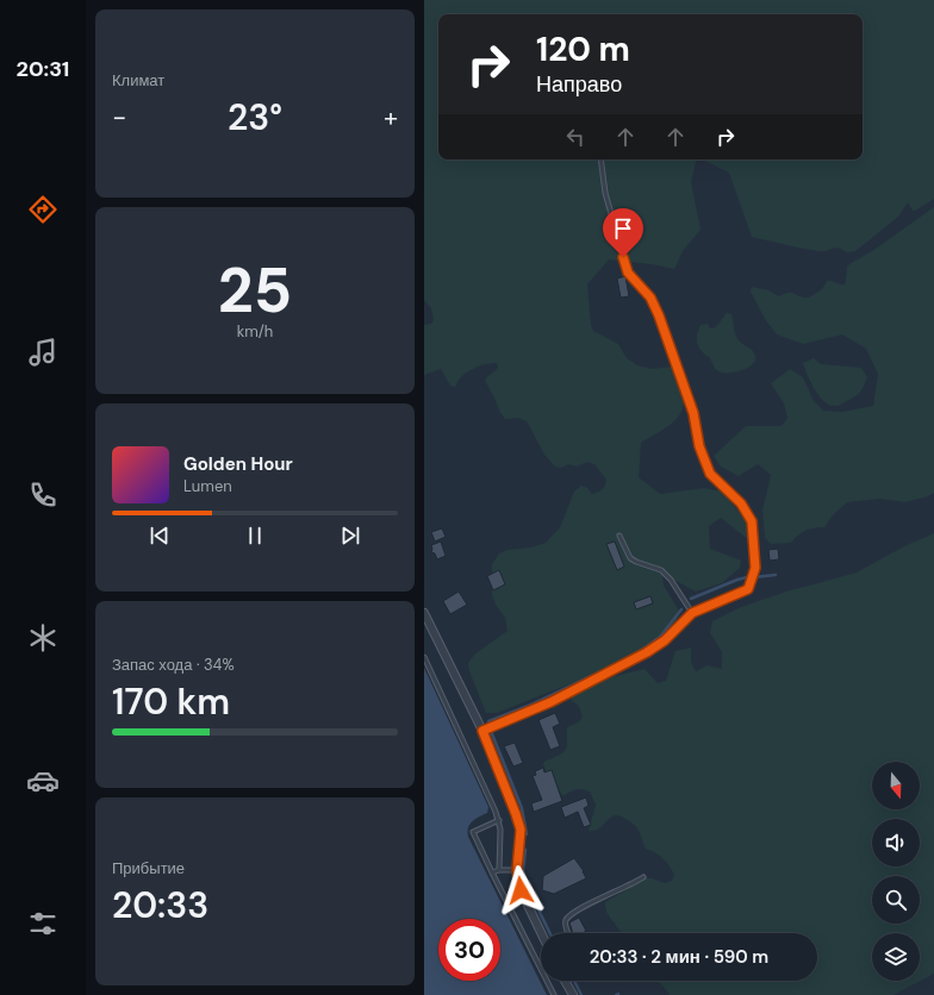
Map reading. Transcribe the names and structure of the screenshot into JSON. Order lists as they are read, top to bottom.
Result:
{
  "north": "bottom",
  "page": {
    "tabs": "20:31",
    "tile": [
      "Климат",
      ["25", "km/h"],
      ["Запас хода · 34%", "170 km"],
      ["Прибытие", "20:33"]
    ],
    "turn": ["120 m", "Направо"],
    "heat": ["−", "23°", "+"],
    "song": ["Golden Hour", "Lumen"],
    "limit": "30",
    "trip": "20:33 · 2 мин · 590 m"
  }
}
